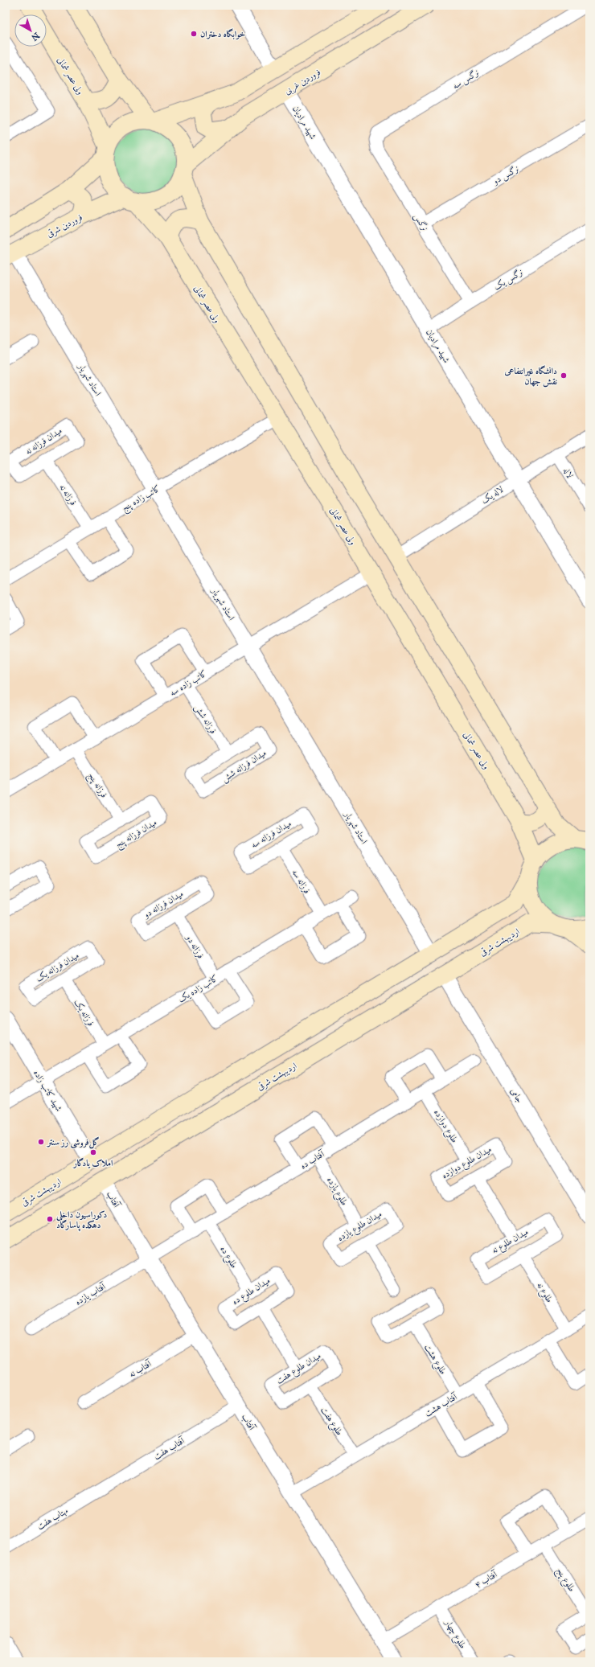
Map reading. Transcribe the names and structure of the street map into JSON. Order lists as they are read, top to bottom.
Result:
{
  "streets": {
    "main road": [
      "ولی عصر شمالی",
      "فروردین غربی",
      "فروردین شرقی",
      "اردیبهشت شرقی"
    ],
    "street": [
      "نرگس سه",
      "شهید مرادیان",
      "نرگس دو",
      "نرگس",
      "نرگس یک",
      "استاد شهریار",
      "میدان فرزانه نه",
      "لاله",
      "فرزانه نه",
      "لاله یک",
      "کاتب زاده پنج",
      "کاتب زاده سه",
      "فرزانه شش",
      "میدان فرزانه شش",
      "فرزانه پنج",
      "میدان فرزانه پنج",
      "میدان فرزانه سه",
      "فرزانه سه",
      "میدان فرزانه دو",
      "فرزانه دو",
      "میدان فرزانه یک",
      "کاتب زاده یک",
      "فرزانه یک",
      "شهید کاتب زاده",
      "جامی",
      "طلوع دوازده",
      "آفتاب ده",
      "میدان طلوع دوازده",
      "طلوع یازده",
      "آفتاب",
      "میدان طلوع یازده",
      "میدان طلوع نه",
      "طلوع ده",
      "میدان طلوع ده",
      "طلوع نه",
      "آفتاب یازده",
      "طلوع هشت",
      "میدان طلوع هفت",
      "آفتاب نه",
      "آفتاب هشت",
      "طلوع هفت",
      "آفتاب هفت",
      "مهتاب هفت",
      "آفتاب ۴",
      "طلوع پنج",
      "طلوع چهار"
    ]
  },
  "crossings": [
    ["ولی عصر شمالی", "فروردین غربی"],
    ["ولی عصر شمالی", "فروردین شرقی"],
    ["ولی عصر شمالی", "کاتب زاده پنج"],
    ["ولی عصر شمالی", "کاتب زاده سه"],
    ["نرگس سه", "نرگس"],
    ["فروردین غربی", "شهید مرادیان"],
    ["فروردین غربی", "فروردین شرقی"],
    ["شهید مرادیان", "نرگس یک"],
    ["شهید مرادیان", "لاله یک"],
    ["نرگس دو", "نرگس"],
    ["نرگس", "نرگس یک"],
    ["فروردین شرقی", "استاد شهریار"],
    ["استاد شهریار", "کاتب زاده پنج"],
    ["استاد شهریار", "کاتب زاده سه"],
    ["استاد شهریار", "اردیبهشت شرقی"],
    ["میدان فرزانه نه", "فرزانه نه"],
    ["لاله", "لاله یک"],
    ["فرزانه نه", "کاتب زاده پنج"],
    ["کاتب زاده سه", "فرزانه شش"],
    ["کاتب زاده سه", "فرزانه پنج"],
    ["فرزانه شش", "میدان فرزانه شش"],
    ["فرزانه پنج", "میدان فرزانه پنج"],
    ["میدان فرزانه سه", "فرزانه سه"],
    ["فرزانه سه", "کاتب زاده یک"],
    ["میدان فرزانه دو", "فرزانه دو"],
    ["اردیبهشت شرقی", "شهید کاتب زاده"],
    ["اردیبهشت شرقی", "جامی"],
    ["اردیبهشت شرقی", "آفتاب"],
    ["فرزانه دو", "کاتب زاده یک"],
    ["میدان فرزانه یک", "فرزانه یک"],
    ["کاتب زاده یک", "فرزانه یک"],
    ["کاتب زاده یک", "شهید کاتب زاده"],
    ["طلوع دوازده", "آفتاب ده"],
    ["طلوع دوازده", "میدان طلوع دوازده"],
    ["آفتاب ده", "طلوع یازده"],
    ["آفتاب ده", "آفتاب"],
    ["آفتاب ده", "طلوع ده"],
    ["آفتاب ده", "آفتاب یازده"],
    ["طلوع یازده", "میدان طلوع یازده"],
    ["آفتاب", "آفتاب یازده"],
    ["آفتاب", "آفتاب نه"],
    ["آفتاب", "آفتاب هشت"],
    ["آفتاب", "آفتاب هفت"],
    ["آفتاب", "آفتاب ۴"],
    ["میدان طلوع نه", "طلوع نه"],
    ["طلوع ده", "میدان طلوع ده"],
    ["طلوع نه", "آفتاب هشت"],
    ["طلوع هشت", "آفتاب هشت"],
    ["میدان طلوع هفت", "طلوع هفت"],
    ["آفتاب هشت", "طلوع هفت"],
    ["آفتاب هفت", "مهتاب هفت"],
    ["آفتاب ۴", "طلوع پنج"],
    ["آفتاب ۴", "طلوع چهار"]
  ],
  "places": [
    "خوابگاه دختران",
    "دانشگاه غیرانتفاعی نقش جهان",
    "گل‌فروشی رز سنتر",
    "املاک یادگار",
    "دکوراسیون داخلی دهکده پاسارگاد"
  ],
  "north": "bottom right"
}
